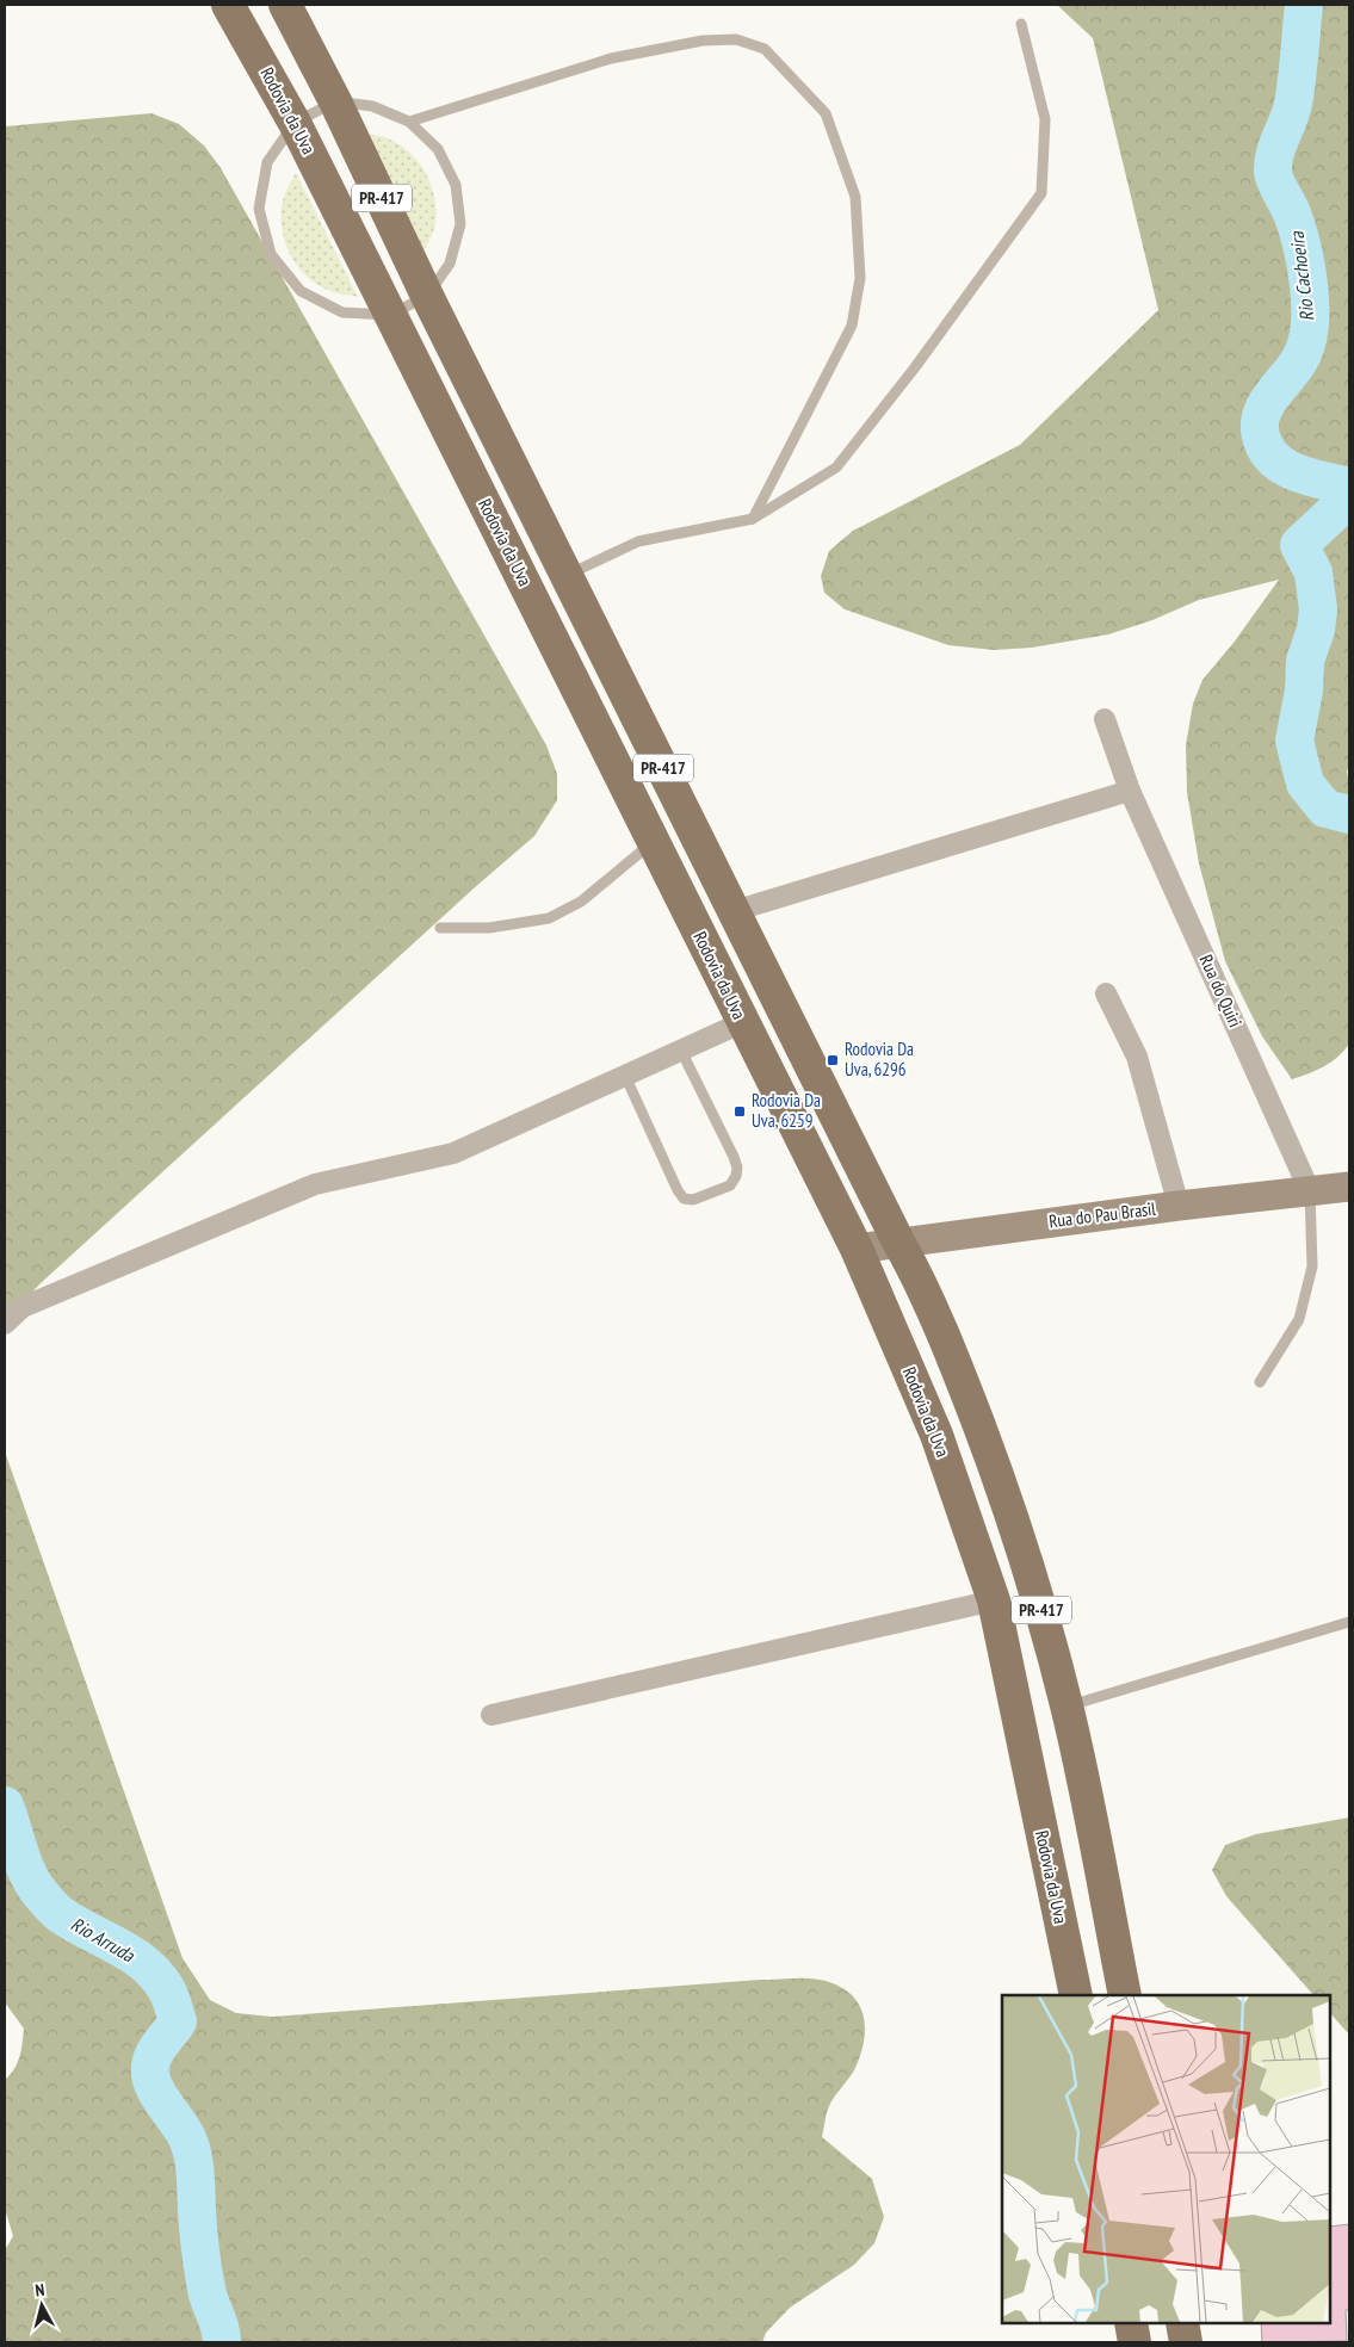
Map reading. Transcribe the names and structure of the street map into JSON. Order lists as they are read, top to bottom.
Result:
{
  "streets": {
    "main road": ["Rodovia da Uva", "PR-417"],
    "street": ["Rua do Quiri", "Rua do Pau Brasil"]
  },
  "crossings": [
    ["Rodovia da Uva", "Rua do Pau Brasil"],
    ["PR-417", "Rua do Pau Brasil"],
    ["Rua do Quiri", "Rua do Pau Brasil"]
  ],
  "water": ["Rio Cachoeira", "Rio Arruda"],
  "places": {
    "transit": ["Rodovia Da Uva, 6296", "Rodovia Da Uva, 6259"]
  },
  "north": "top"
}
